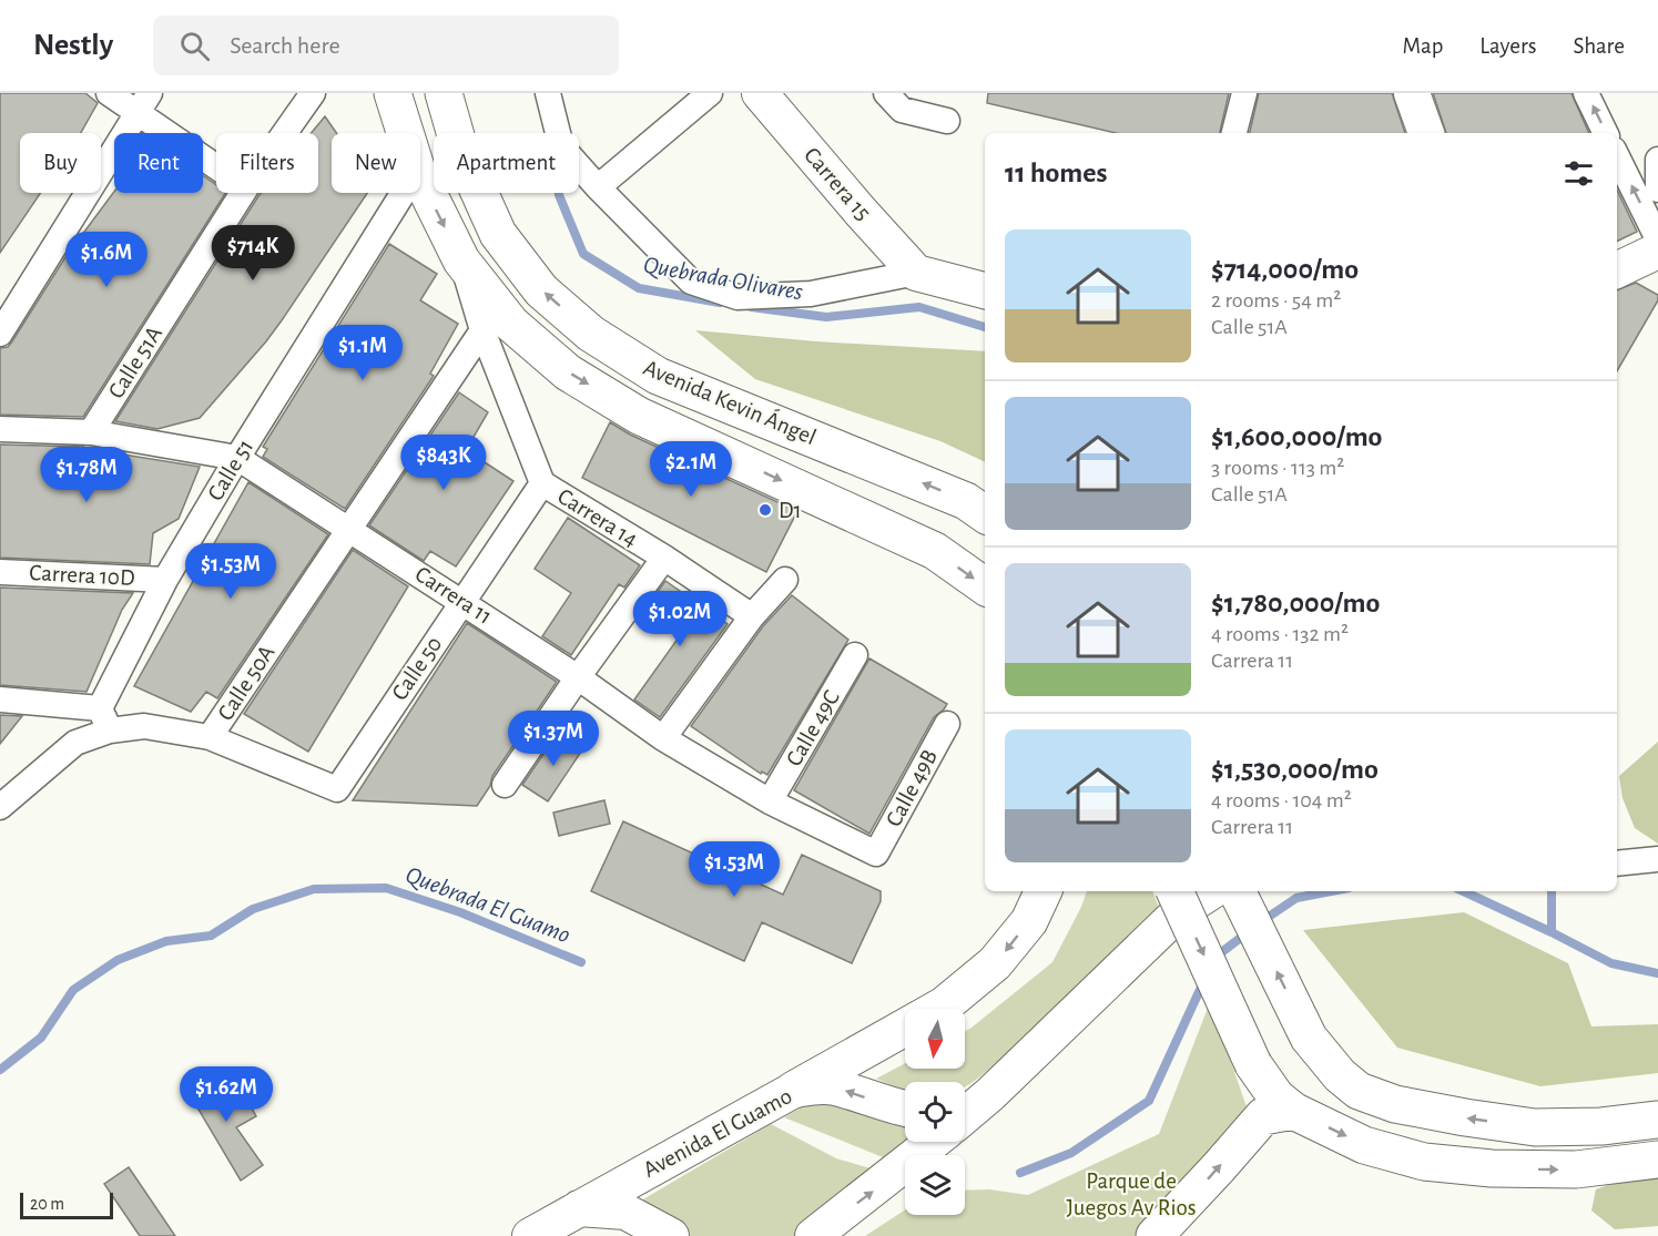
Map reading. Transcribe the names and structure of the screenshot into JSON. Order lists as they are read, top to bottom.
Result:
{
  "streets": {
    "main road": ["Carrera 15", "Avenida Kevin Ángel", "Avenida El Guamo"],
    "street": [
      "Calle 51A",
      "Calle 51",
      "Carrera 14",
      "Carrera 10D",
      "Carrera 11",
      "Calle 50",
      "Calle 50A",
      "Calle 49C",
      "Calle 49B"
    ]
  },
  "crossings": [
    ["Calle 51A", "Carrera 11"],
    ["Avenida Kevin Ángel", "Carrera 14"],
    ["Calle 51", "Carrera 10D"],
    ["Calle 51", "Carrera 11"],
    ["Carrera 14", "Calle 50"],
    ["Carrera 14", "Calle 50A"],
    ["Carrera 11", "Calle 50"],
    ["Carrera 11", "Calle 50A"],
    ["Carrera 11", "Calle 49C"],
    ["Carrera 11", "Calle 49B"],
    ["Calle 50", "Calle 50A"]
  ],
  "water": ["Quebrada Olivares", "Quebrada El Guamo"],
  "parks": ["Parque de Juegos Av Rios"],
  "places": ["D1"],
  "scale_bar": "20 m",
  "north": "bottom",
  "page": {
    "header": "Nestly",
    "search": "Search here",
    "nav": ["Map", "Layers", "Share"],
    "chip": [
      "Buy",
      "Rent",
      "Filters",
      "New",
      "Apartment"
    ],
    "heading": "11 homes",
    "list": [
      {
        "name": "$714,000/mo",
        "note": "2 rooms · 54 m² · Calle 51A"
      },
      {
        "name": "$1,600,000/mo",
        "note": "3 rooms · 113 m² · Calle 51A"
      },
      {
        "name": "$1,780,000/mo",
        "note": "4 rooms · 132 m² · Carrera 11"
      },
      {
        "name": "$1,530,000/mo",
        "note": "4 rooms · 104 m² · Carrera 11"
      }
    ],
    "price": [
      "$714K",
      "$1.6M",
      "$1.1M",
      "$843K",
      "$2.1M",
      "$1.78M",
      "$1.53M",
      "$1.02M",
      "$1.37M",
      "$1.53M",
      "$1.62M"
    ],
    "scale": "20 m"
  }
}
